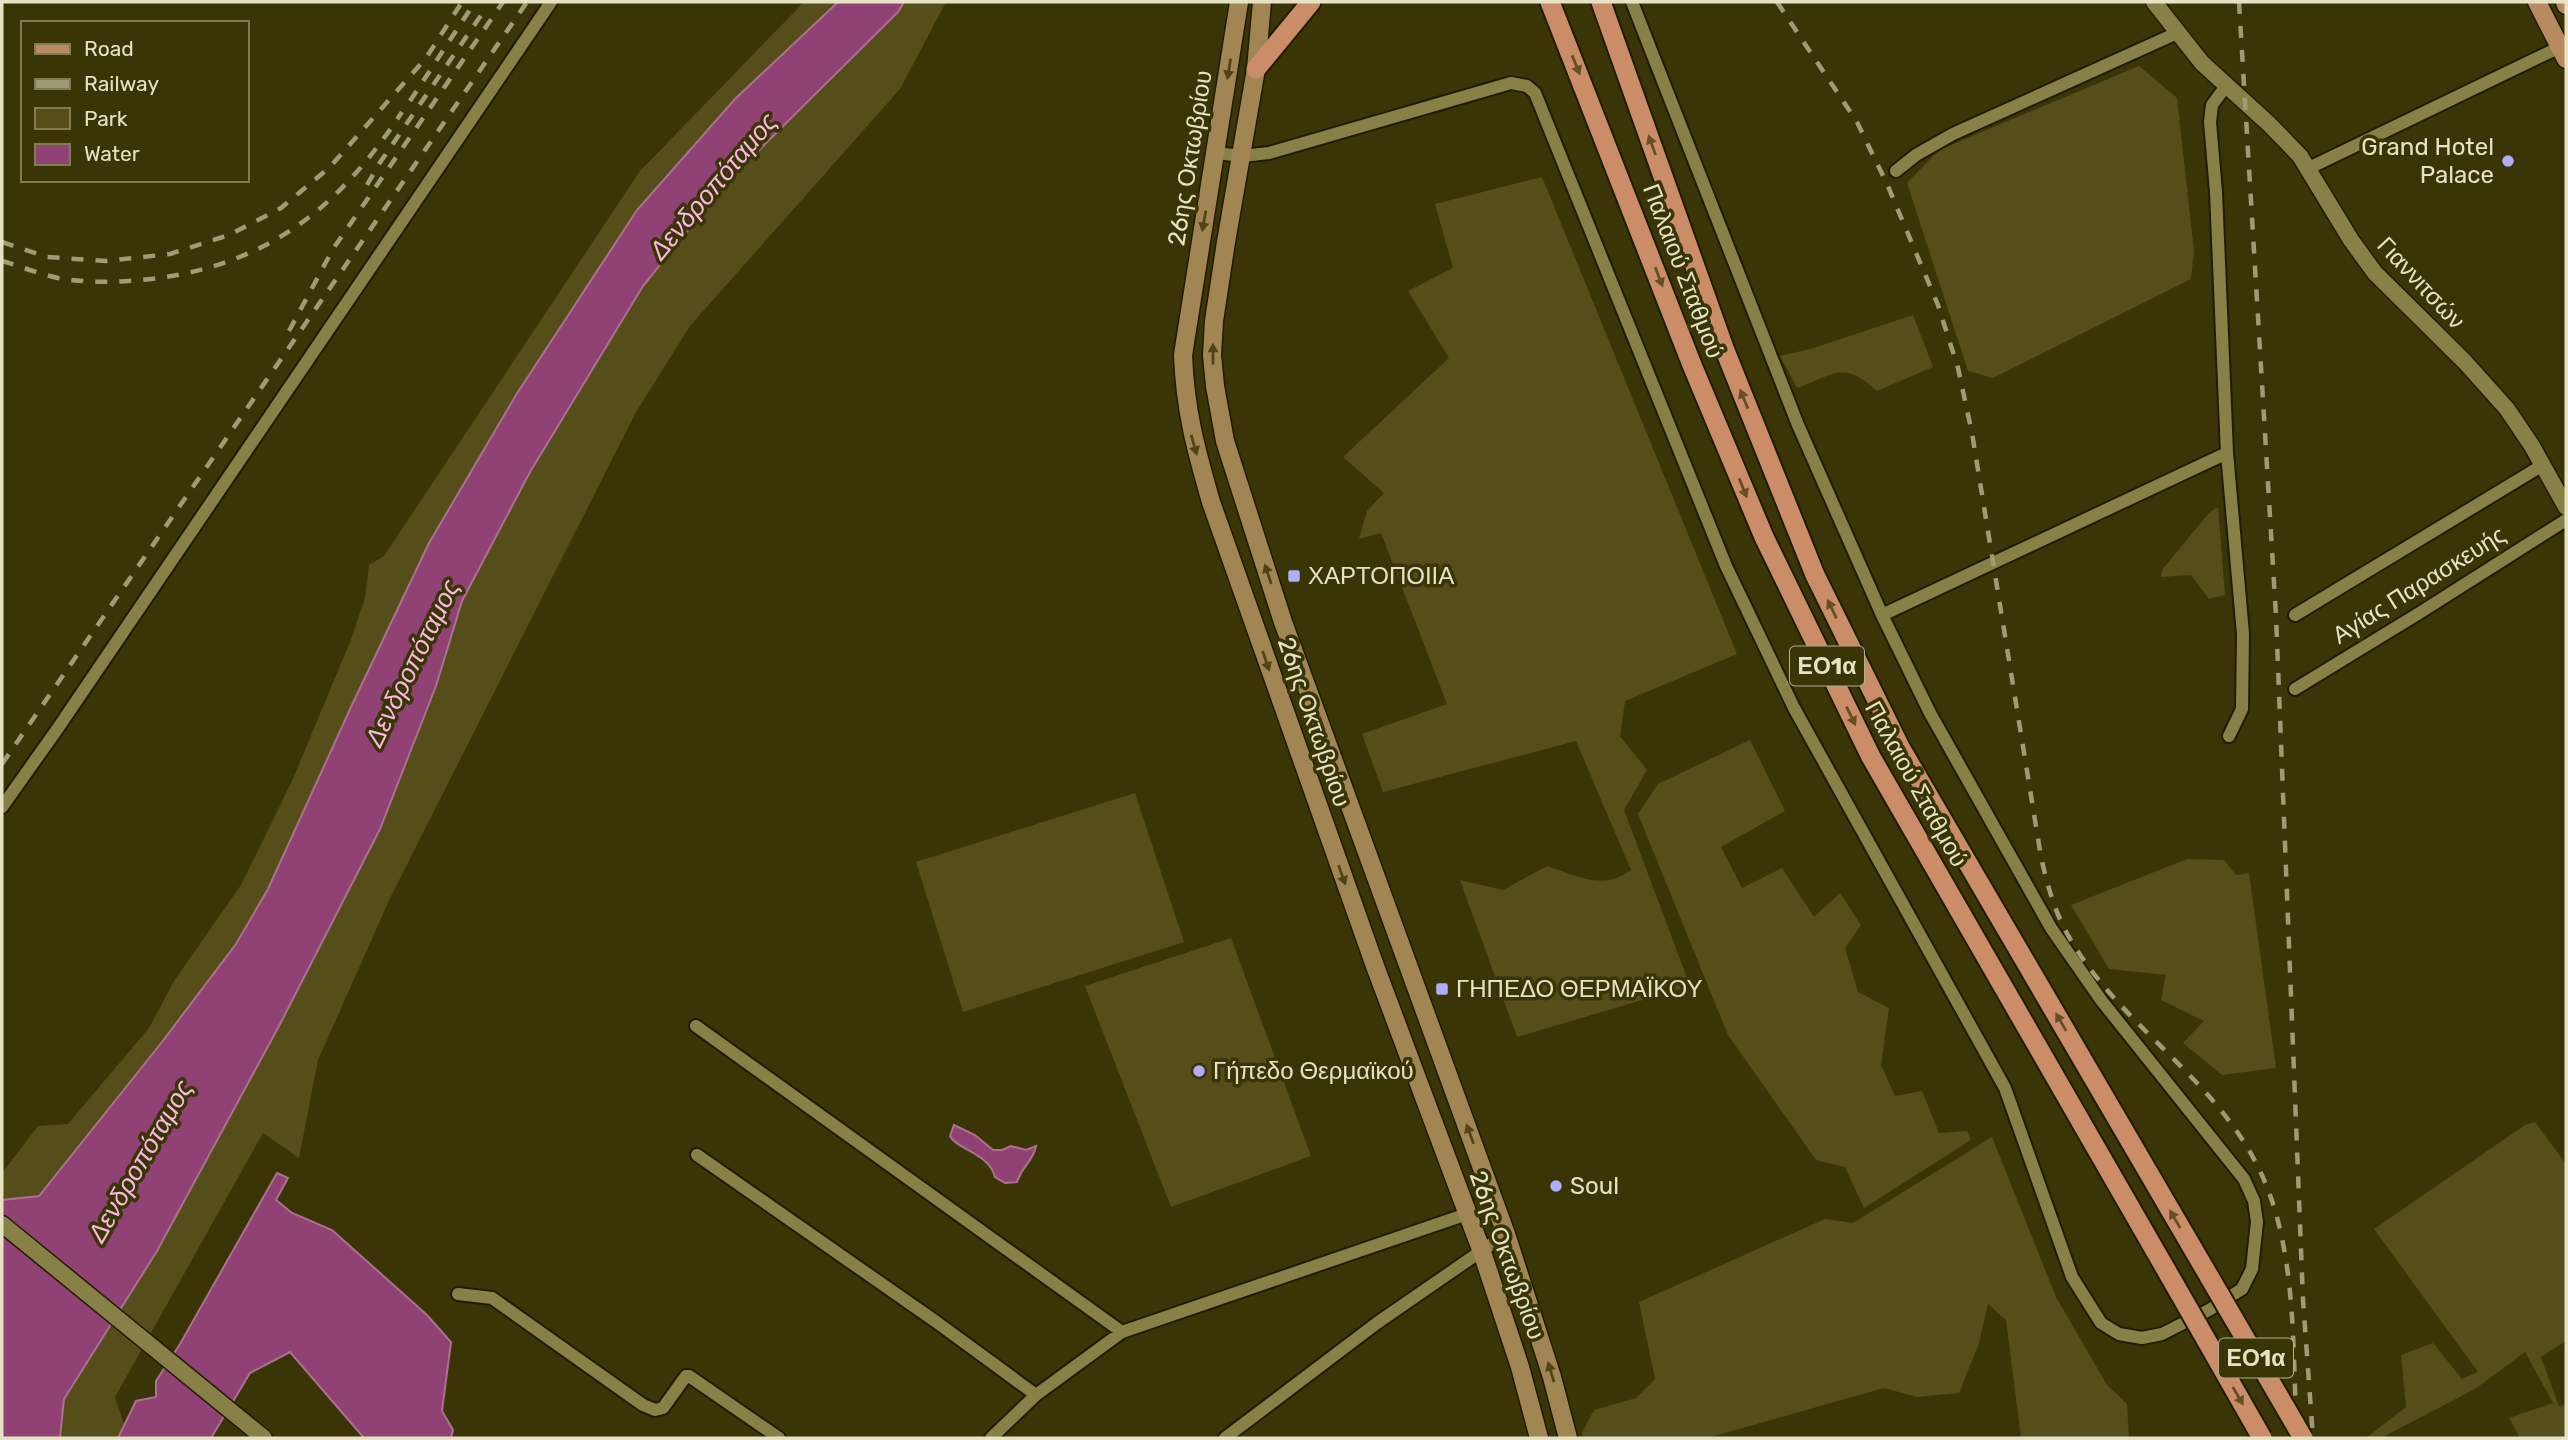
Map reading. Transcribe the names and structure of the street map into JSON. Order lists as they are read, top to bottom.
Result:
{
  "streets": {
    "highway": ["Παλαιού Σταθμού", "ΕΟ1α"],
    "main road": ["26ης Οκτωβρίου"],
    "street": ["Γιαννιτσών", "Αγίας Παρασκευής"]
  },
  "water": ["Δενδροπόταμος"],
  "places": {
    "other": ["Grand Hotel Palace", "Γήπεδο Θερμαϊκού", "Soul"],
    "transit": ["ΧΑΡΤΟΠΟΙΙΑ", "ΓΗΠΕΔΟ ΘΕΡΜΑΪΚΟΥ"]
  },
  "legend": [
    "Road",
    "Railway",
    "Park",
    "Water"
  ]
}
